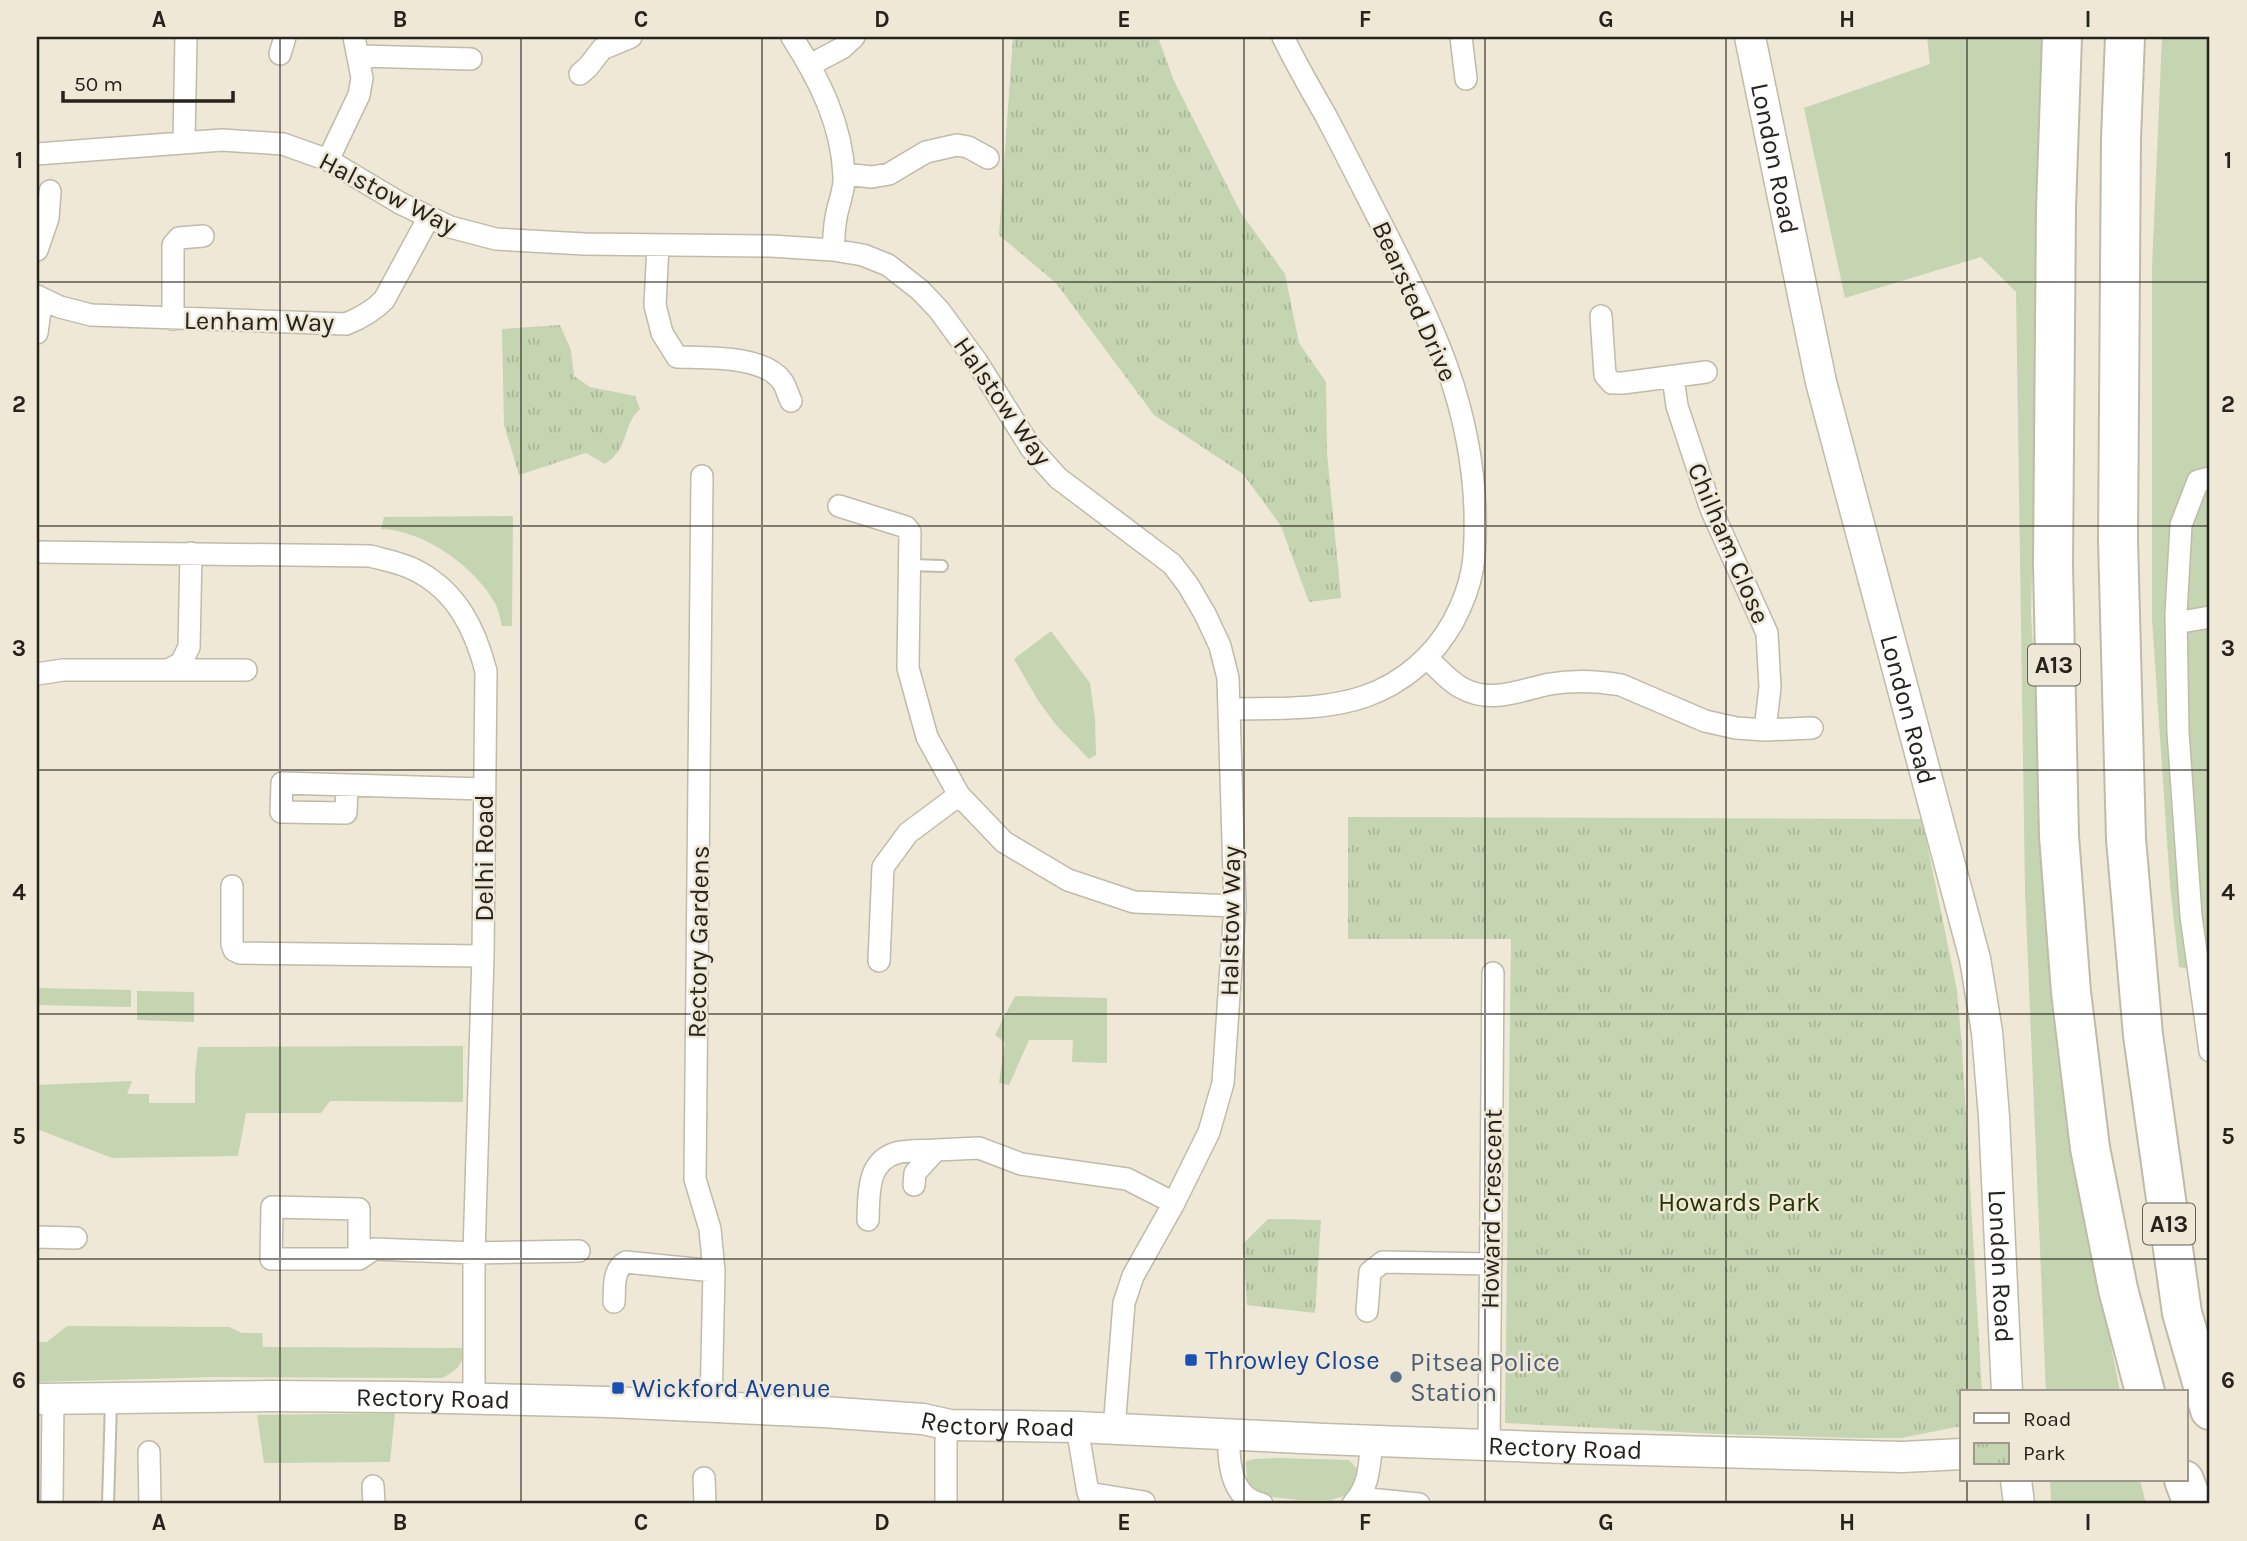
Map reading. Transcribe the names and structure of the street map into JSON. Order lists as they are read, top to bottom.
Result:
{
  "streets": {
    "highway": ["A13"],
    "street": [
      "London Road",
      "Halstow Way",
      "Bearsted Drive",
      "Lenham Way",
      "Chilham Close",
      "Delhi Road",
      "Rectory Gardens",
      "Howard Crescent",
      "Rectory Road"
    ]
  },
  "crossings": [
    ["Halstow Way", "Bearsted Drive"],
    ["Halstow Way", "Lenham Way"],
    ["Halstow Way", "Rectory Road"],
    ["Delhi Road", "Rectory Road"],
    ["Rectory Gardens", "Rectory Road"],
    ["Howard Crescent", "Rectory Road"]
  ],
  "parks": ["Howards Park"],
  "places": {
    "transit": ["Throwley Close", "Wickford Avenue"],
    "other": ["Pitsea Police Station"]
  },
  "legend": ["Road", "Park"],
  "scale_bar": "50 m",
  "grid": {
    "columns": [
      "A",
      "B",
      "C",
      "D",
      "E",
      "F",
      "G",
      "H",
      "I"
    ],
    "rows": [
      "1",
      "2",
      "3",
      "4",
      "5",
      "6"
    ]
  }
}
